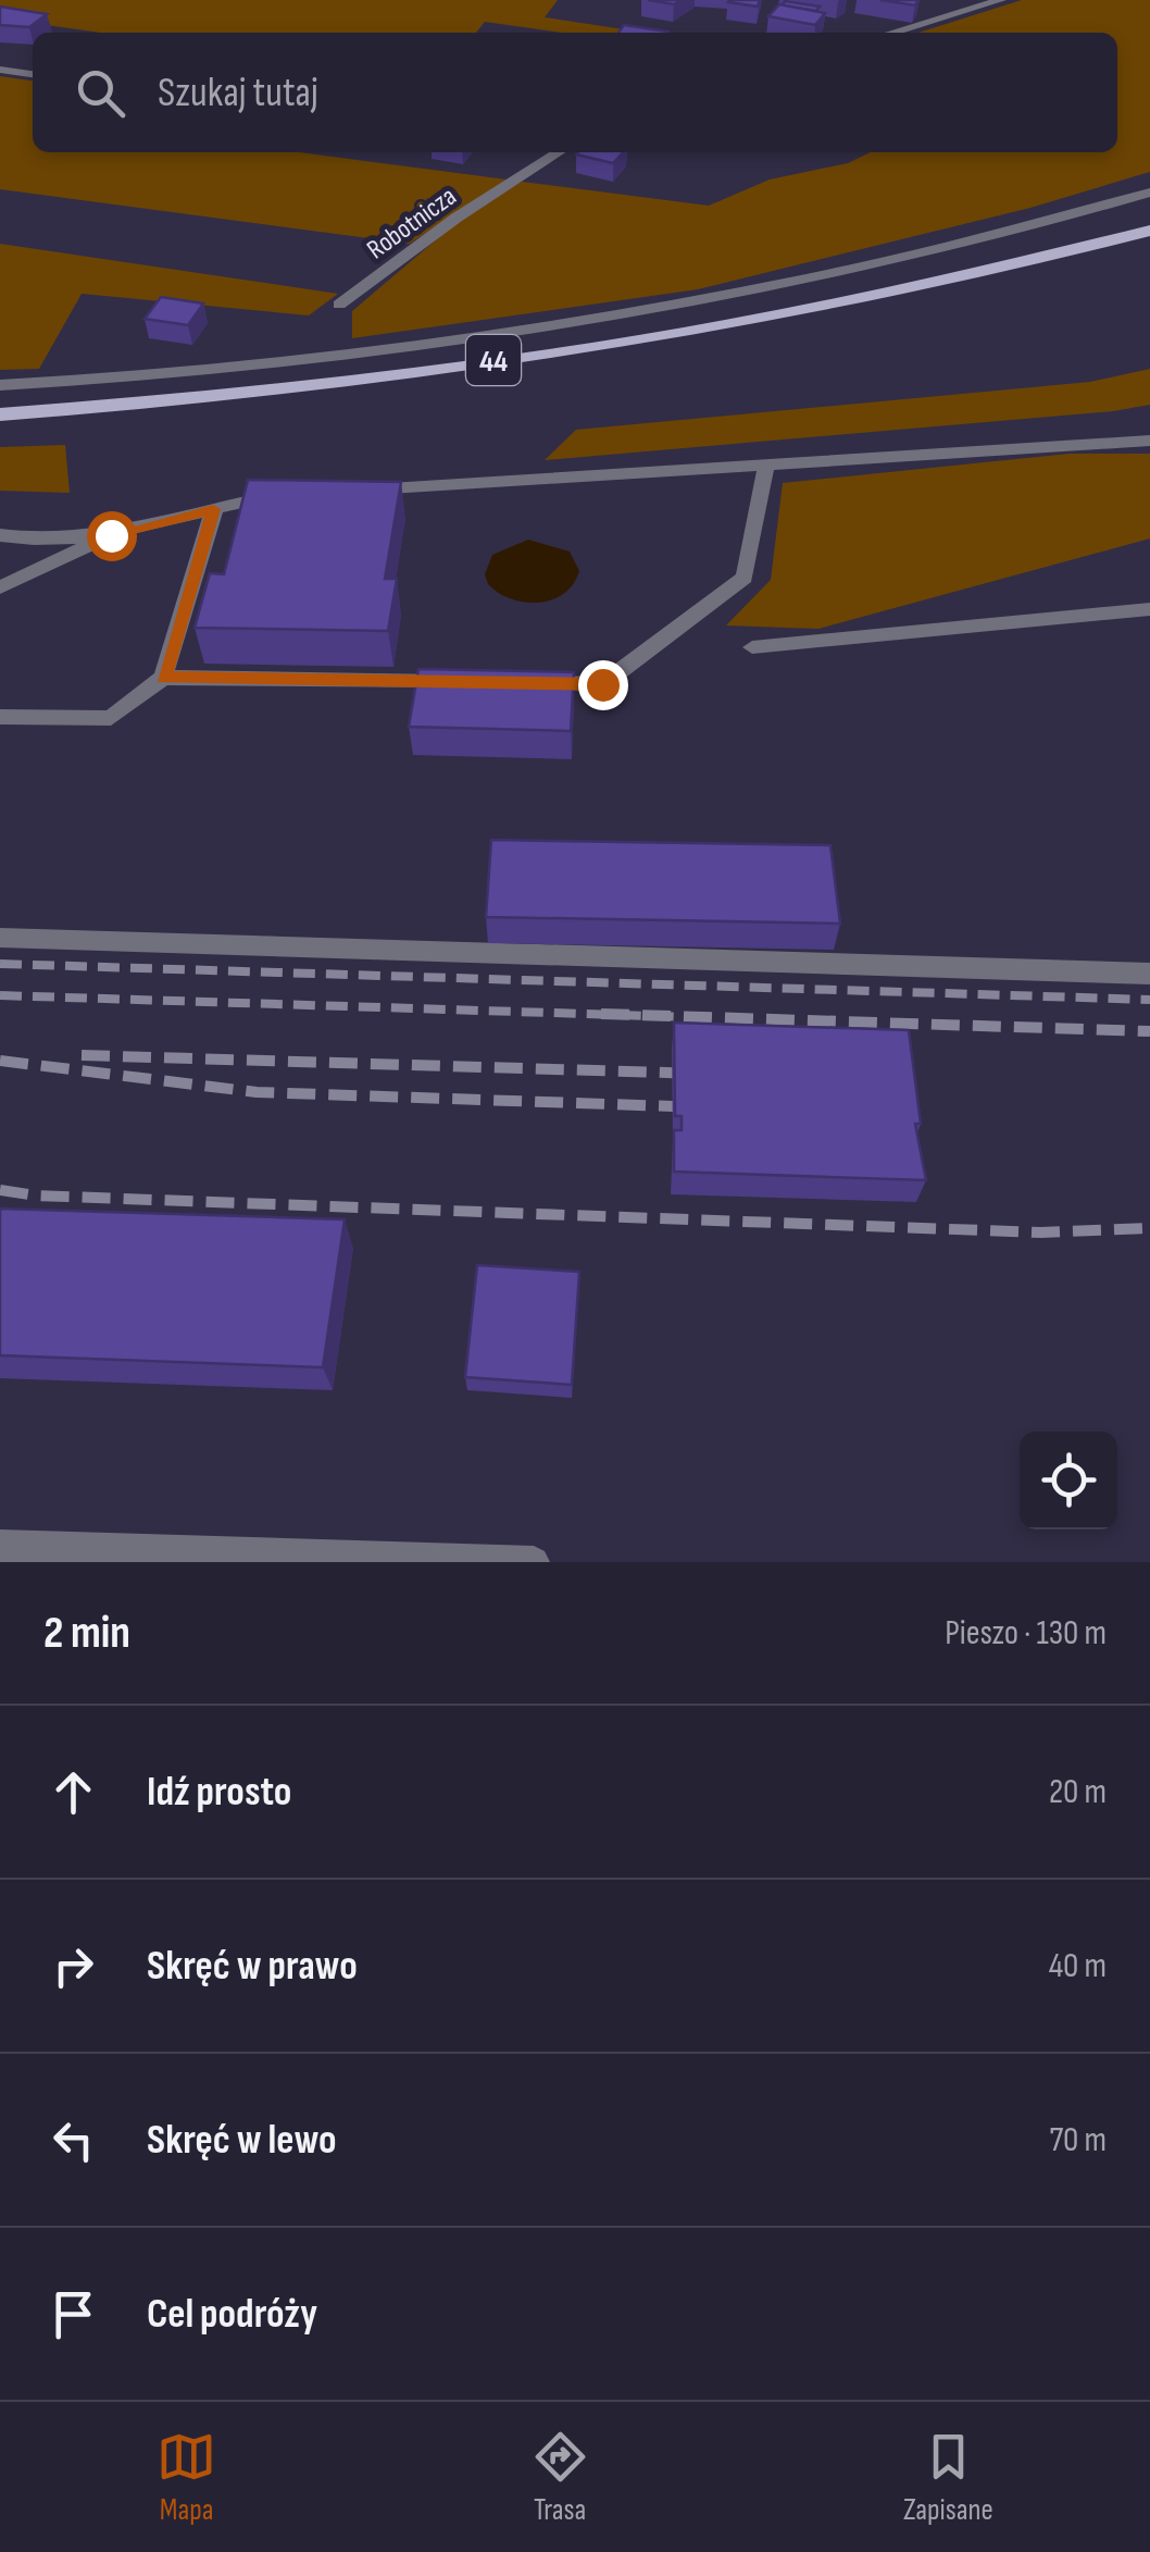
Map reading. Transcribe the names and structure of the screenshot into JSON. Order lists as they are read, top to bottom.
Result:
{
  "streets": {
    "main road": ["44"],
    "street": ["Robotnicza"]
  },
  "page": {
    "search": "Szukaj tutaj",
    "heading": ["2 min", "Pieszo · 130 m"],
    "list": [
      ["Idź prosto", "20 m"],
      ["Skręć w prawo", "40 m"],
      ["Skręć w lewo", "70 m"],
      "Cel podróży"
    ],
    "nav": ["Mapa", "Trasa", "Zapisane"]
  }
}
